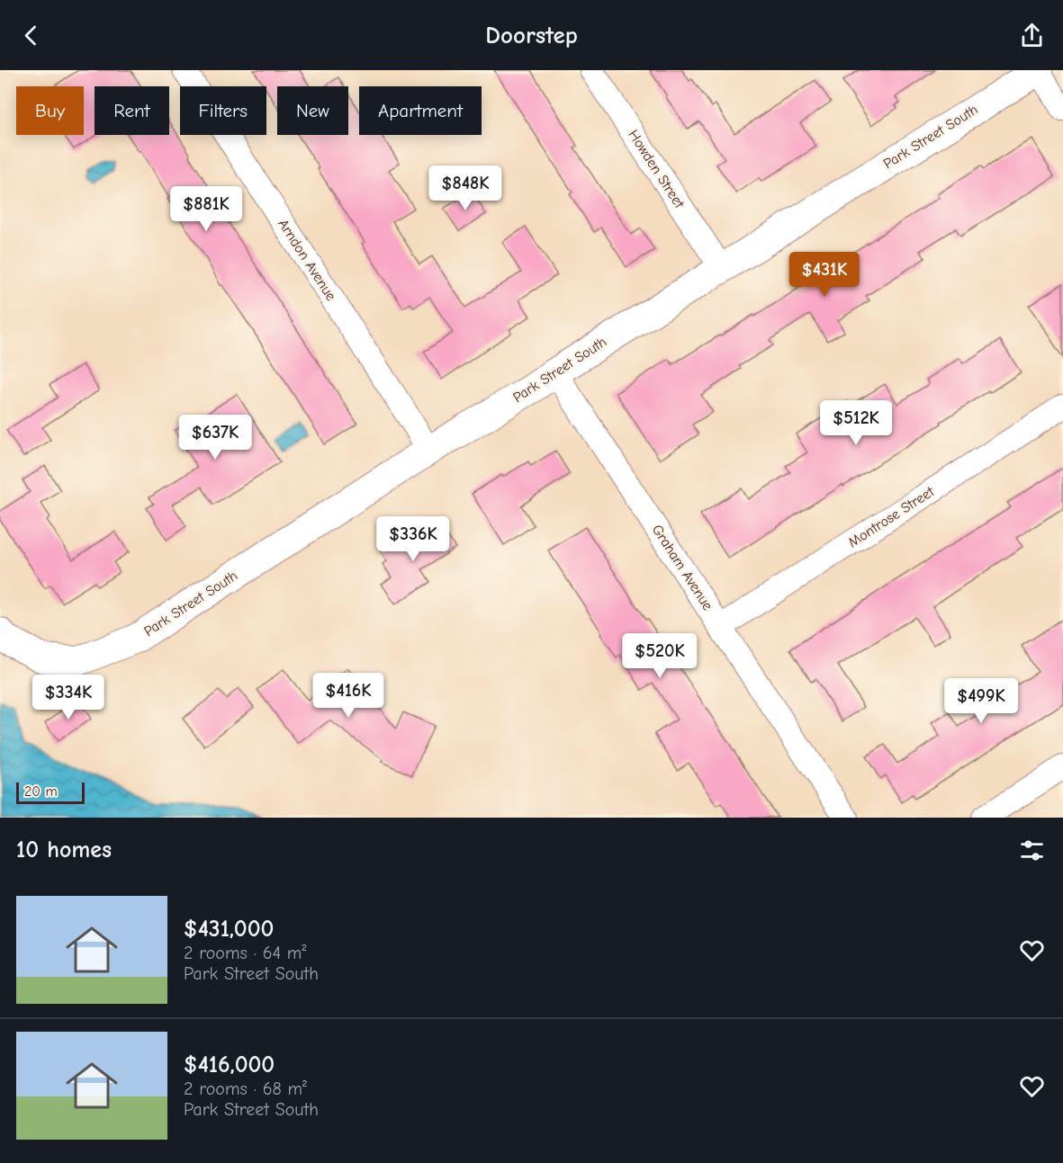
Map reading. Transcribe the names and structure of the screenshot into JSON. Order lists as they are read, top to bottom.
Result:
{
  "streets": {
    "street": [
      "Park Street South",
      "Howden Street",
      "Arndon Avenue",
      "Montrose Street",
      "Graham Avenue"
    ]
  },
  "crossings": [
    ["Park Street South", "Howden Street"],
    ["Park Street South", "Arndon Avenue"],
    ["Park Street South", "Graham Avenue"],
    ["Montrose Street", "Graham Avenue"]
  ],
  "scale_bar": "20 m",
  "page": {
    "header": "Doorstep",
    "chip": [
      "Buy",
      "Rent",
      "Filters",
      "New",
      "Apartment"
    ],
    "price": [
      "$848K",
      "$881K",
      "$431K",
      "$512K",
      "$637K",
      "$336K",
      "$520K",
      "$416K",
      "$334K",
      "$499K"
    ],
    "scale": "20 m",
    "heading": "10 homes",
    "list": [
      {
        "name": "$431,000",
        "note": "2 rooms · 64 m² · Park Street South"
      },
      {
        "name": "$416,000",
        "note": "2 rooms · 68 m² · Park Street South"
      }
    ]
  }
}
